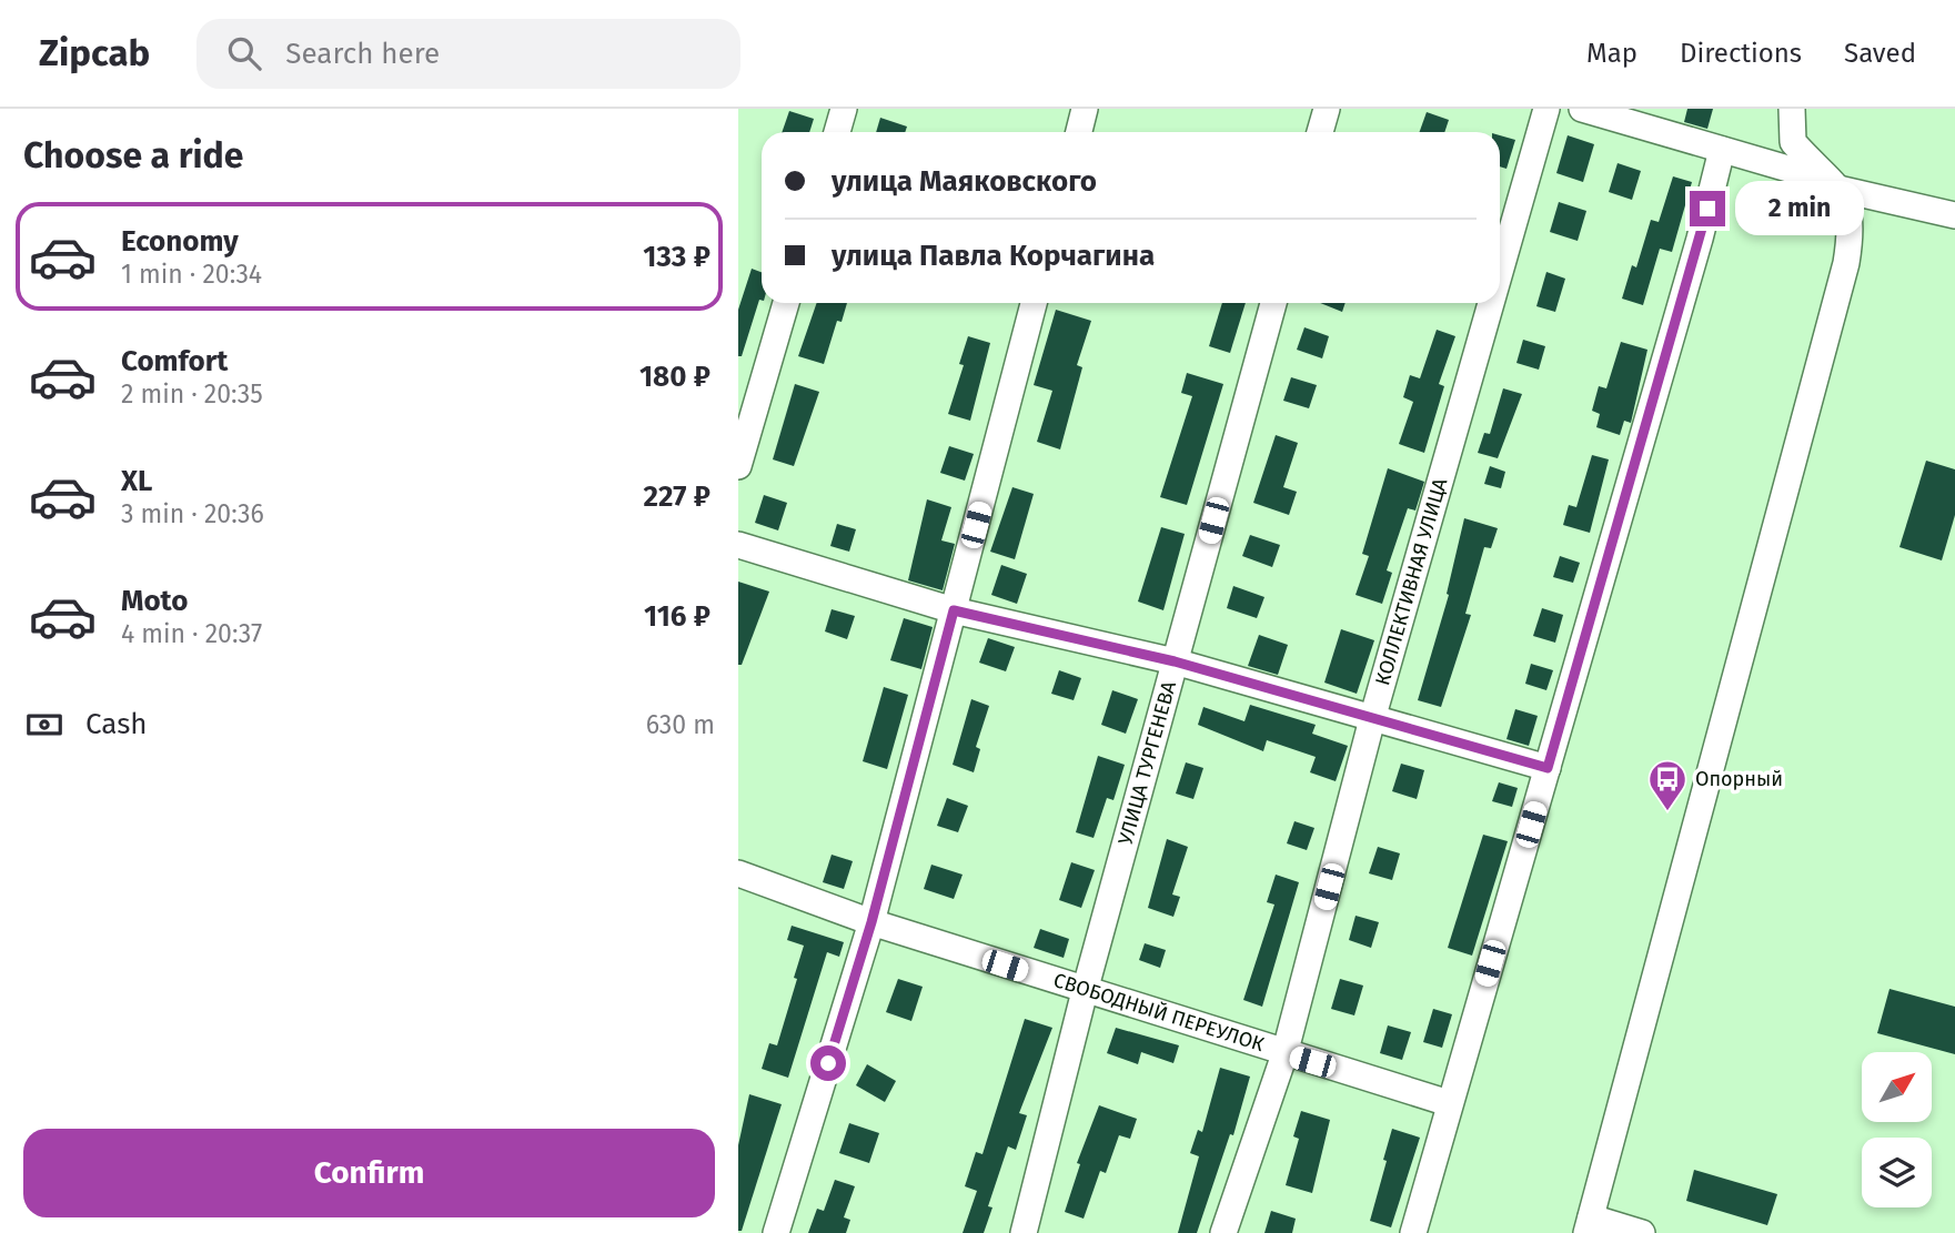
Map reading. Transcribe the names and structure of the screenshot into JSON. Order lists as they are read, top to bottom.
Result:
{
  "streets": {
    "street": ["КОЛЛЕКТИВНАЯ УЛИЦА", "УЛИЦА ТУРГЕНЕВА", "СВОБОДНЫЙ ПЕРЕУЛОК"]
  },
  "crossings": [
    ["КОЛЛЕКТИВНАЯ УЛИЦА", "СВОБОДНЫЙ ПЕРЕУЛОК"],
    ["УЛИЦА ТУРГЕНЕВА", "СВОБОДНЫЙ ПЕРЕУЛОК"]
  ],
  "places": {
    "bus stop": ["Опорный"]
  },
  "north": "top right",
  "page": {
    "header": "Zipcab",
    "search": "Search here",
    "nav": ["Map", "Directions", "Saved"],
    "heading": "Choose a ride",
    "banner": ["улица Маяковского", "улица Павла Корчагина"],
    "bubble": "2 min",
    "list": [
      {
        "name": "Economy",
        "note": "1 min · 20:34",
        "value": "133 ₽"
      },
      {
        "name": "Comfort",
        "note": "2 min · 20:35",
        "value": "180 ₽"
      },
      {
        "name": "XL",
        "note": "3 min · 20:36",
        "value": "227 ₽"
      },
      {
        "name": "Moto",
        "note": "4 min · 20:37",
        "value": "116 ₽"
      }
    ],
    "pay": ["Cash", "630 m"],
    "buttons": "Confirm"
  }
}
